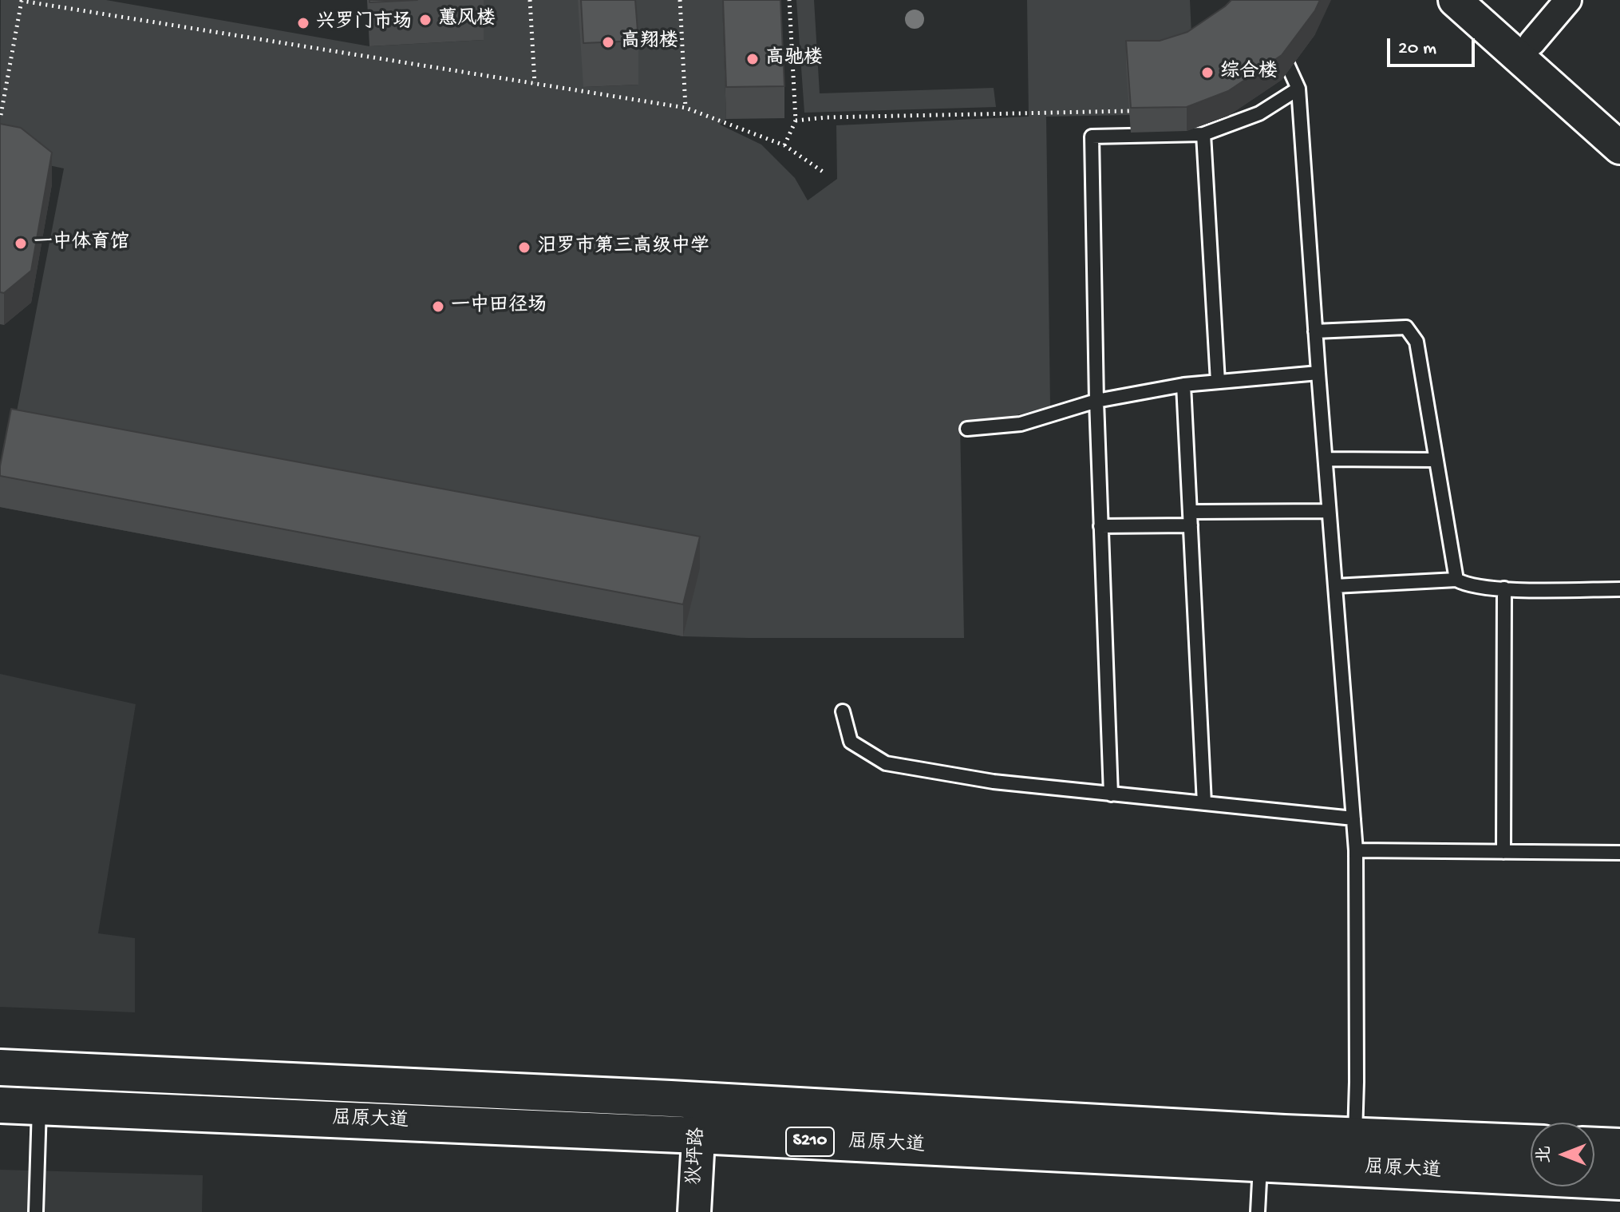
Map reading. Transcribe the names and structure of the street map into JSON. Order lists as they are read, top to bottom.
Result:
{
  "streets": {
    "main road": ["屈原大道", "S210"],
    "street": ["狄坪路"]
  },
  "crossings": [
    ["屈原大道", "狄坪路"]
  ],
  "places": [
    "蕙风楼",
    "兴罗门市场",
    "高翔楼",
    "高驰楼",
    "综合楼",
    "一中体育馆",
    "汨罗市第三高级中学",
    "一中田径场"
  ],
  "scale_bar": "20 m",
  "north": "left"
}
